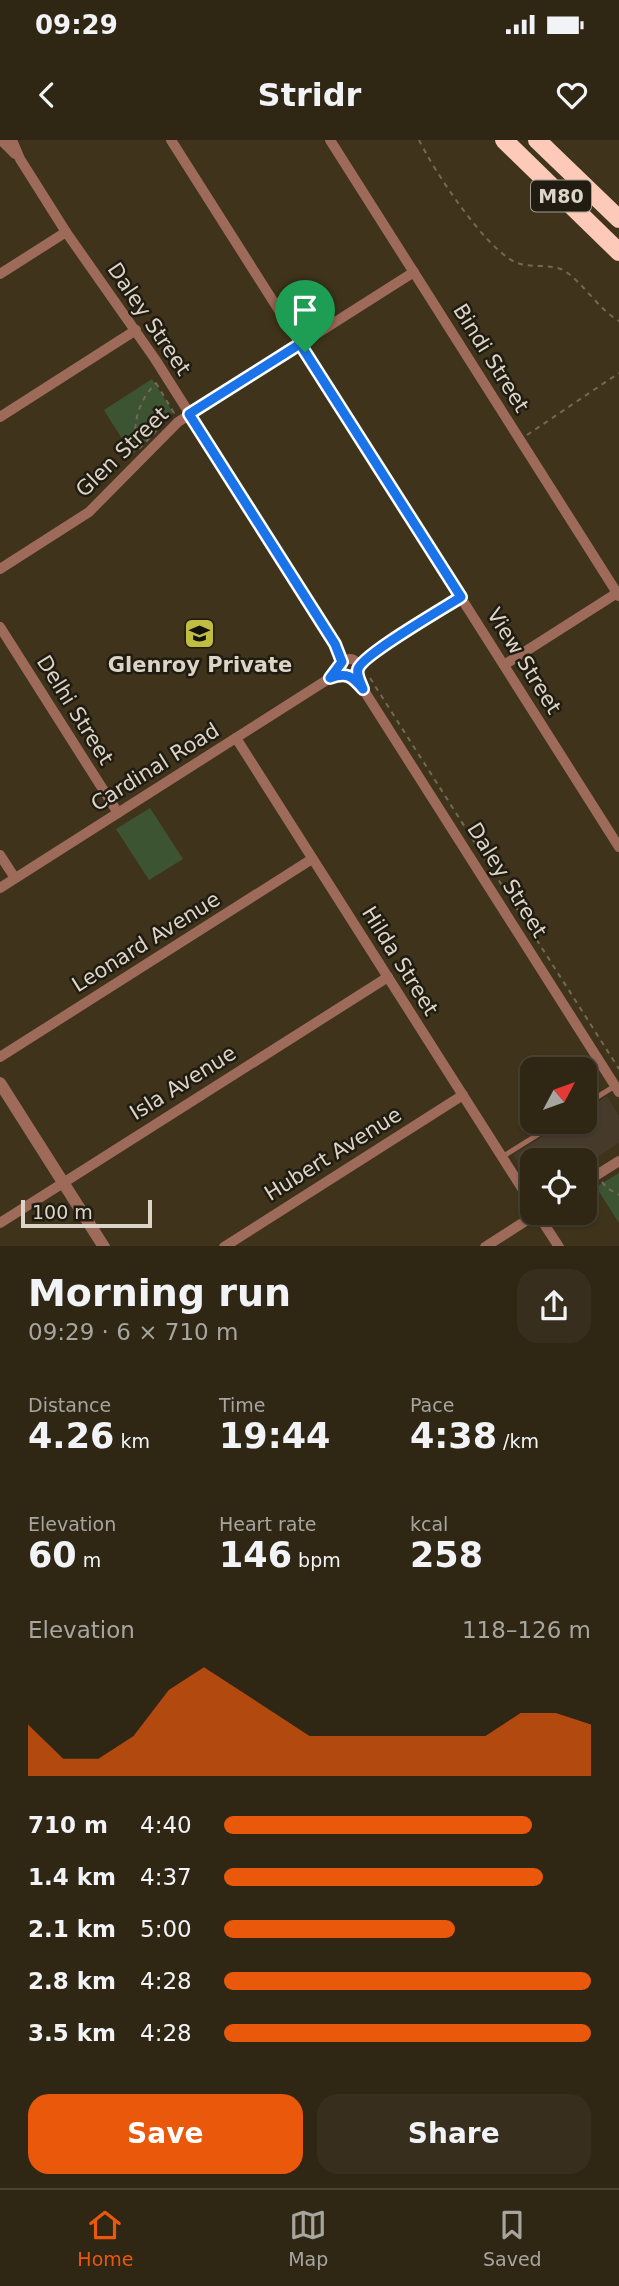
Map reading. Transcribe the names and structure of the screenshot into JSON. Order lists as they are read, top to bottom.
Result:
{
  "streets": {
    "highway": ["M80"],
    "street": [
      "Daley Street",
      "Bindi Street",
      "Glen Street",
      "View Street",
      "Delhi Street",
      "Cardinal Road",
      "Leonard Avenue",
      "Hilda Street",
      "Isla Avenue",
      "Hubert Avenue"
    ]
  },
  "crossings": [
    ["Daley Street", "Glen Street"],
    ["Daley Street", "Cardinal Road"],
    ["Bindi Street", "Glen Street"],
    ["Glen Street", "View Street"],
    ["View Street", "Cardinal Road"],
    ["Delhi Street", "Cardinal Road"],
    ["Cardinal Road", "Hilda Street"],
    ["Leonard Avenue", "Hilda Street"],
    ["Hilda Street", "Isla Avenue"],
    ["Hilda Street", "Hubert Avenue"]
  ],
  "places": {
    "school or university": ["Glenroy Private"]
  },
  "scale_bar": "100 m",
  "north": "top right",
  "page": {
    "status": "09:29",
    "header": "Stridr",
    "scale": "100 m",
    "heading": ["Morning run", "09:29 · 6 × 710 m"],
    "stats": [
      ["Distance", "4.26 km"],
      ["Time", "19:44"],
      ["Pace", "4:38 /km"],
      ["Elevation", "60 m"],
      ["Heart rate", "146 bpm"],
      ["kcal", "258"]
    ],
    "chart": ["Elevation", "118–126 m"],
    "list": [
      {
        "name": "710 m",
        "note": "4:40"
      },
      {
        "name": "1.4 km",
        "note": "4:37"
      },
      {
        "name": "2.1 km",
        "note": "5:00"
      },
      {
        "name": "2.8 km",
        "note": "4:28"
      },
      {
        "name": "3.5 km",
        "note": "4:28"
      }
    ],
    "buttons": ["Save", "Share"],
    "tabs": ["Home", "Map", "Saved"]
  }
}
